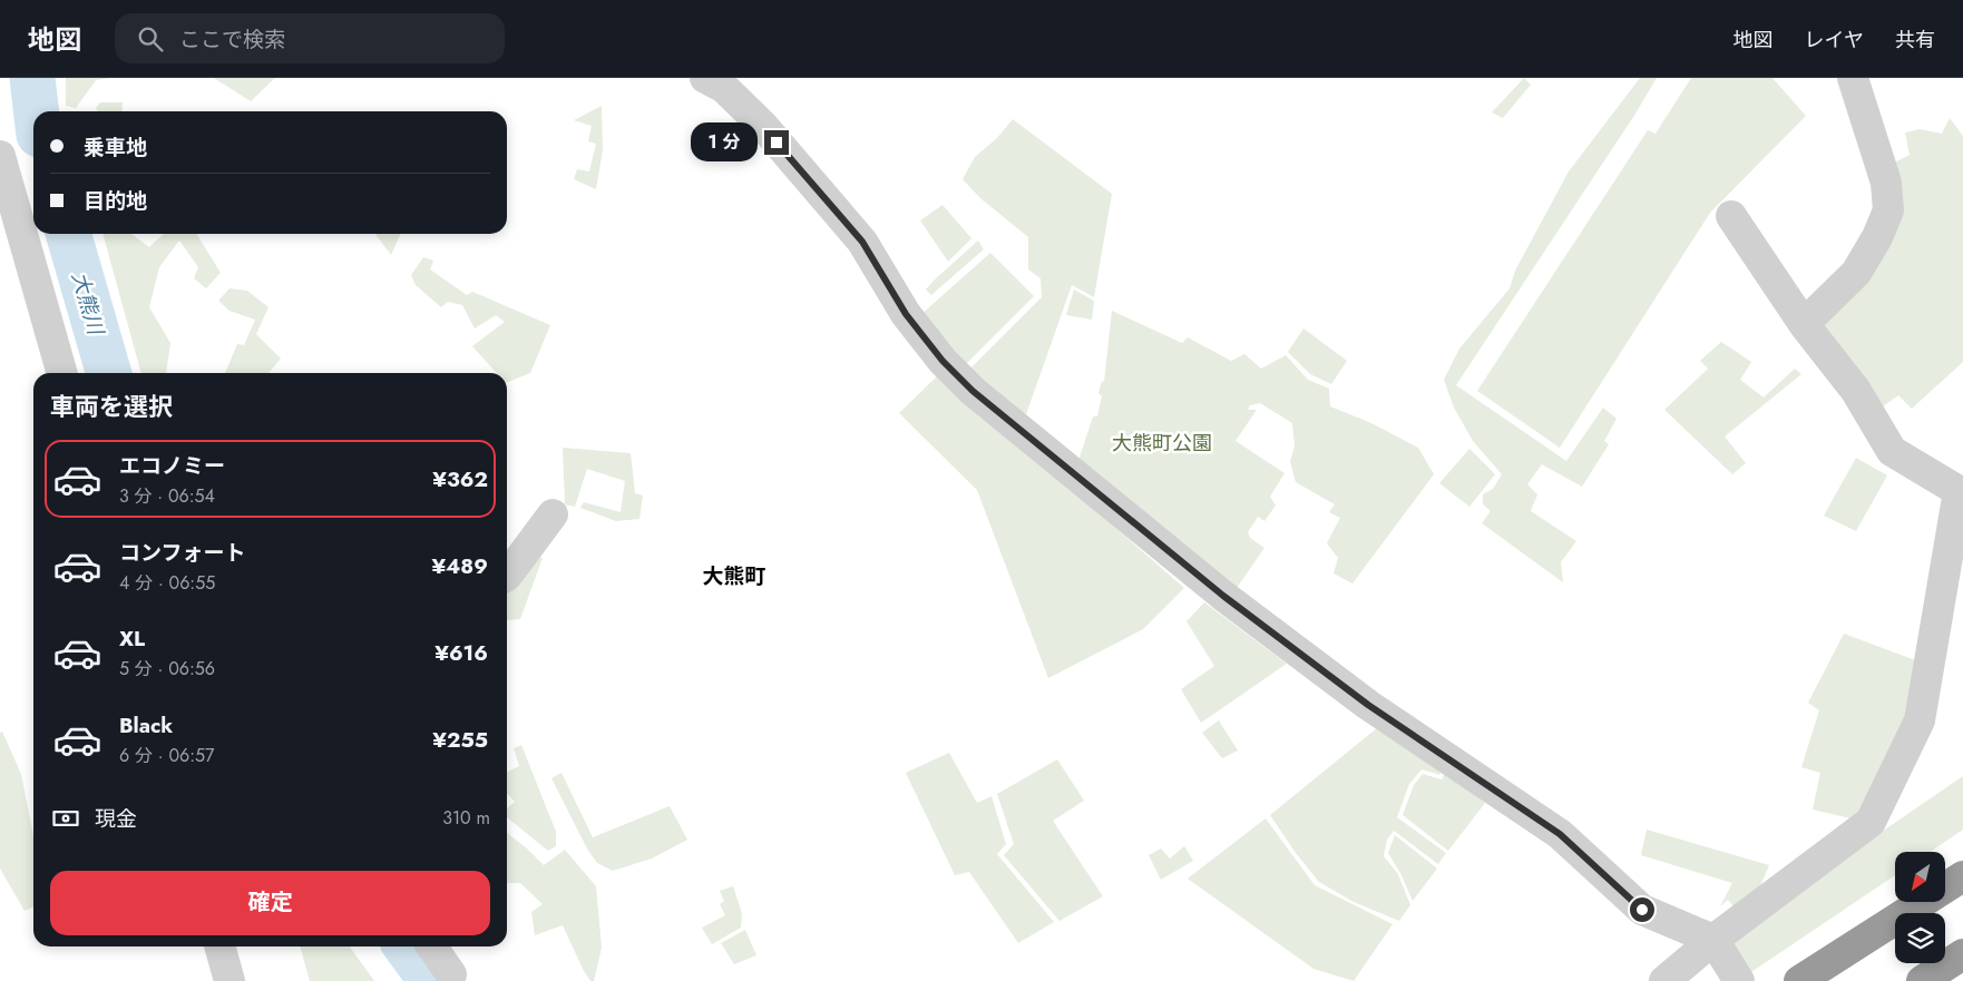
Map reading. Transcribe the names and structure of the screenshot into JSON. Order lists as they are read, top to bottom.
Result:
{
  "districts": ["大熊町"],
  "water": ["大熊川"],
  "parks": ["大熊町公園"],
  "north": "bottom left",
  "page": {
    "header": "地図",
    "search": "ここで検索",
    "nav": ["地図", "レイヤ", "共有"],
    "banner": ["乗車地", "目的地"],
    "bubble": "1 分",
    "heading": "車両を選択",
    "list": [
      {
        "name": "エコノミー",
        "note": "3 分 · 06:54",
        "value": "¥362"
      },
      {
        "name": "コンフォート",
        "note": "4 分 · 06:55",
        "value": "¥489"
      },
      {
        "name": "XL",
        "note": "5 分 · 06:56",
        "value": "¥616"
      },
      {
        "name": "Black",
        "note": "6 分 · 06:57",
        "value": "¥255"
      }
    ],
    "pay": ["現金", "310 m"],
    "buttons": "確定"
  }
}
